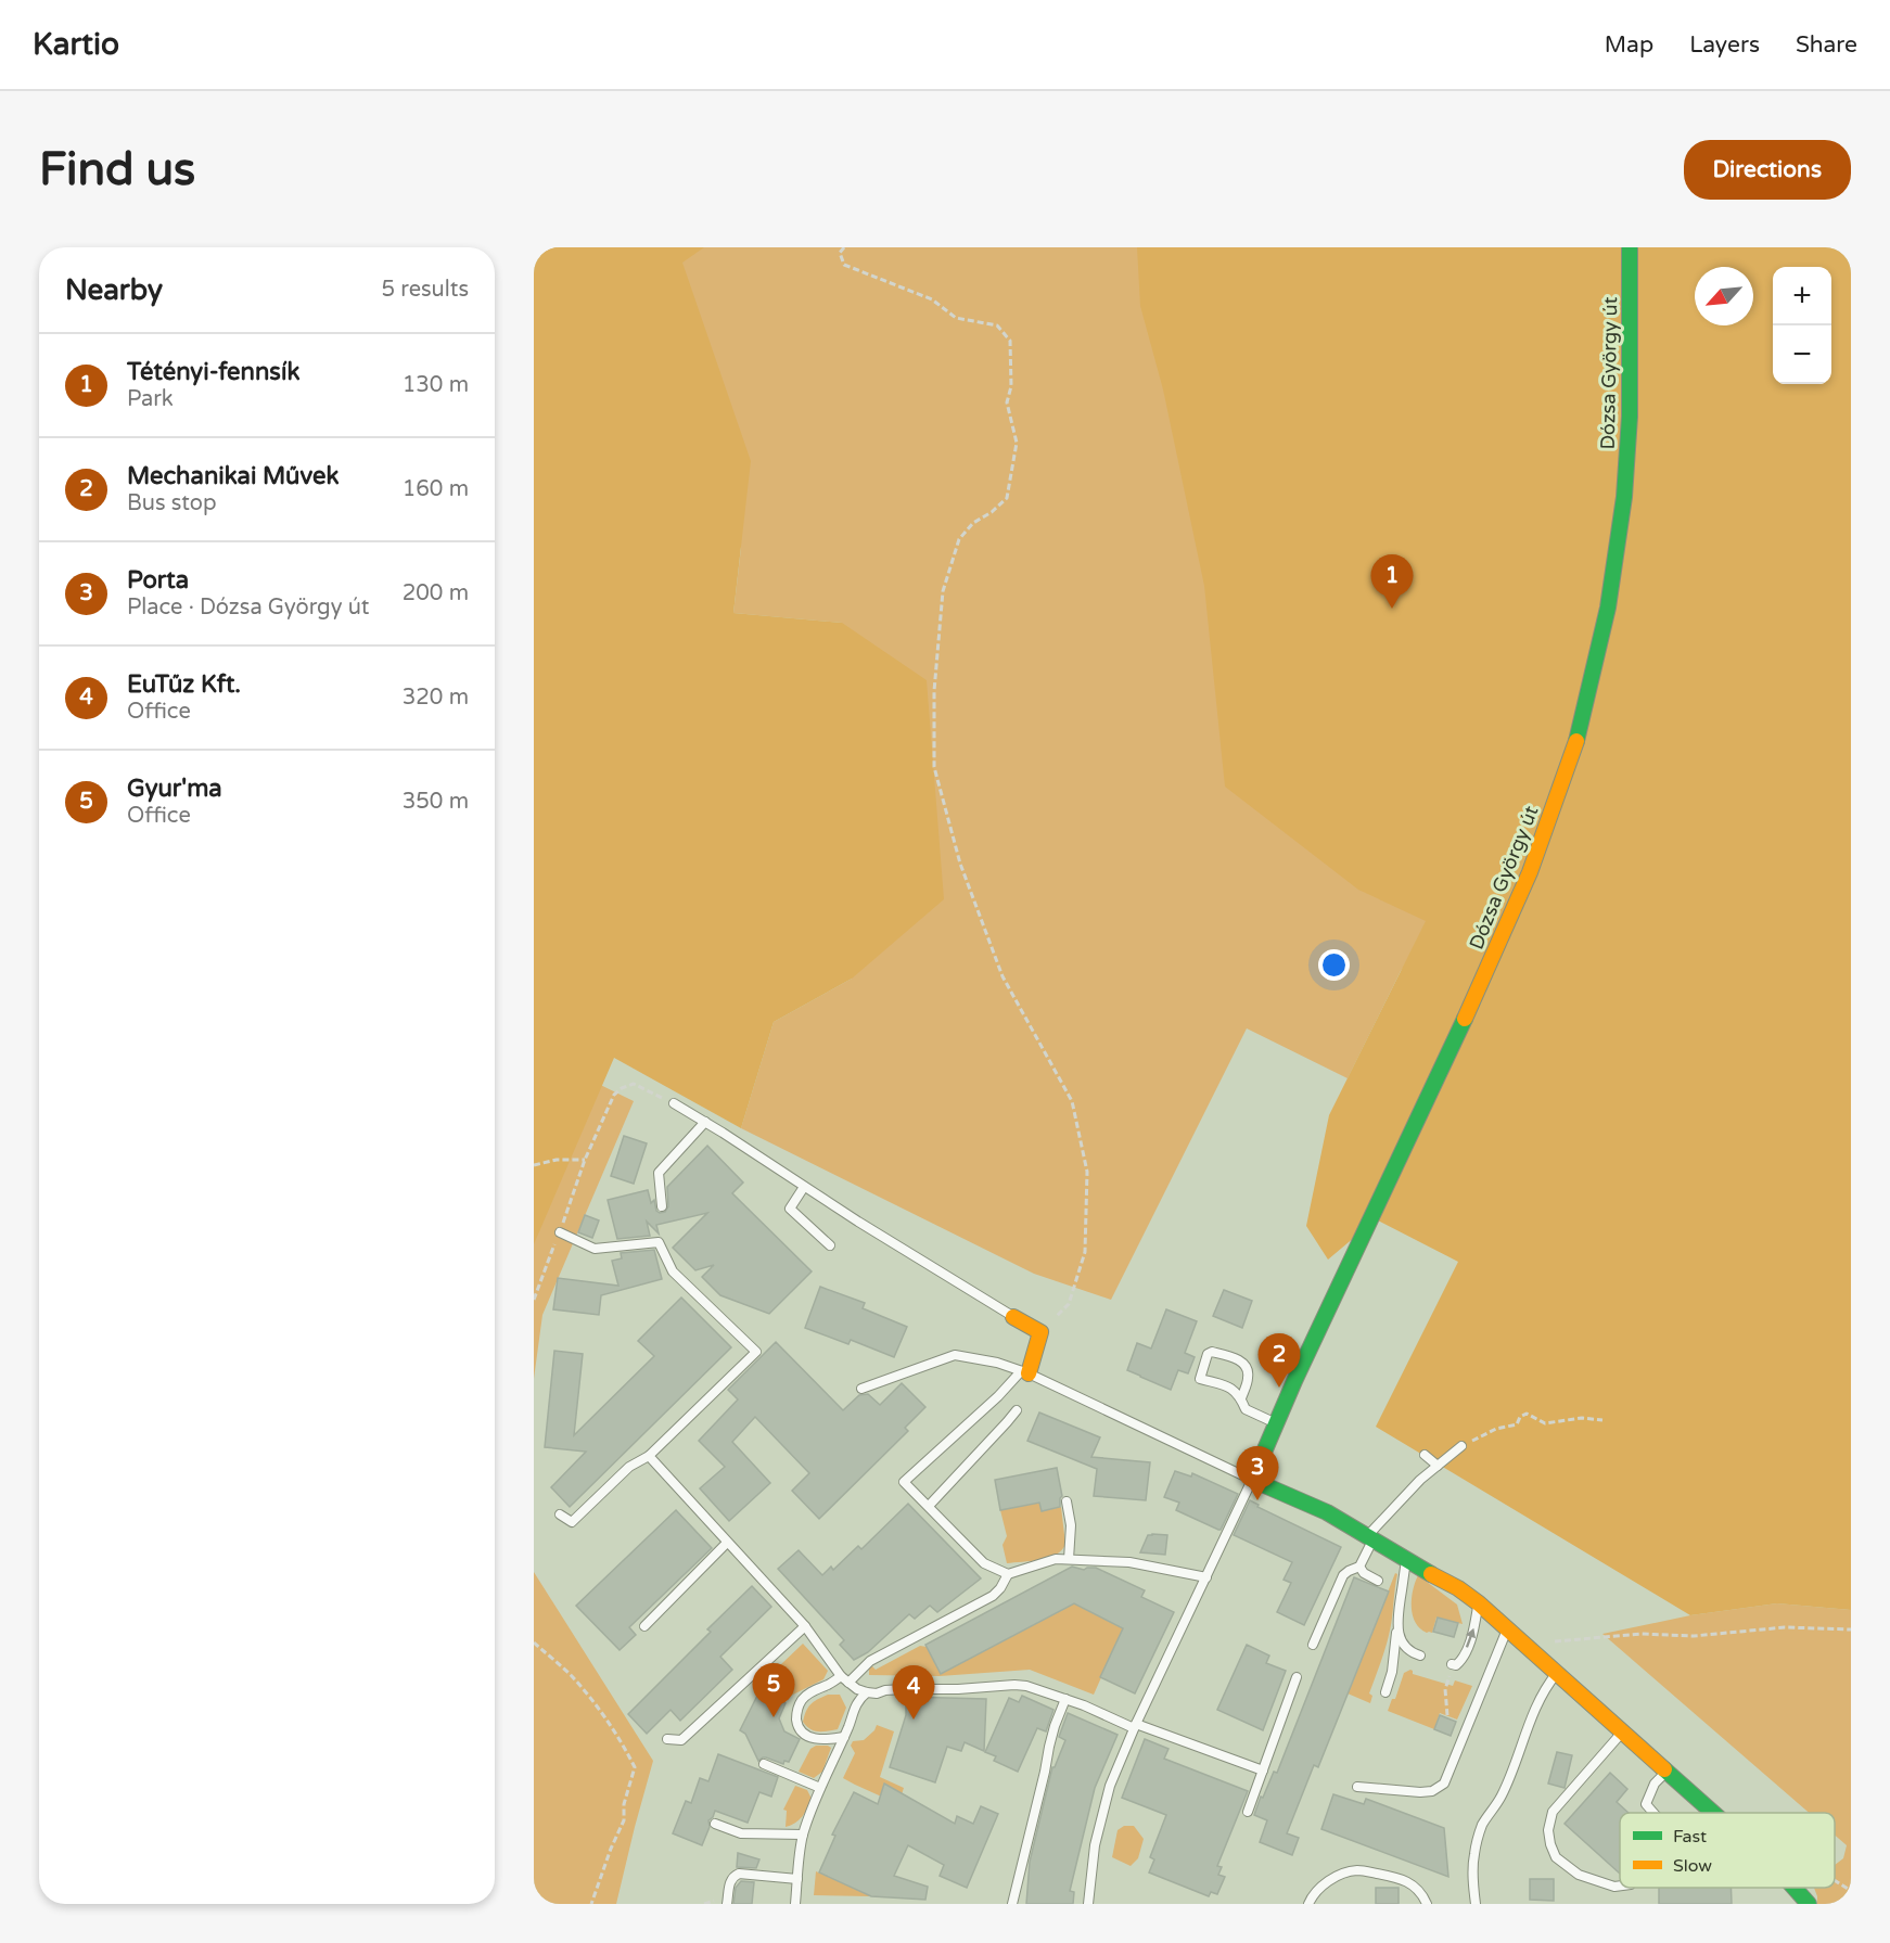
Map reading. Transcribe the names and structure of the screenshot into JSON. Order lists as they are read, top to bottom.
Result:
{
  "streets": {
    "street": ["Dózsa György út"]
  },
  "legend": ["Fast", "Slow"],
  "north": "bottom left",
  "page": {
    "header": "Kartio",
    "nav": ["Map", "Layers", "Share"],
    "buttons": "Directions",
    "title": "Find us",
    "heading": ["Nearby", "5 results"],
    "map_buttons": ["+", "−"],
    "list": [
      {
        "mark": "1",
        "name": "Tétényi-fennsík",
        "note": "Park",
        "value": "130 m"
      },
      {
        "mark": "2",
        "name": "Mechanikai Művek",
        "note": "Bus stop",
        "value": "160 m"
      },
      {
        "mark": "3",
        "name": "Porta",
        "note": "Place · Dózsa György út",
        "value": "200 m"
      },
      {
        "mark": "4",
        "name": "EuTűz Kft.",
        "note": "Office",
        "value": "320 m"
      },
      {
        "mark": "5",
        "name": "Gyur'ma",
        "note": "Office",
        "value": "350 m"
      }
    ],
    "pins": [
      "1",
      "2",
      "3",
      "5",
      "4"
    ]
  }
}
